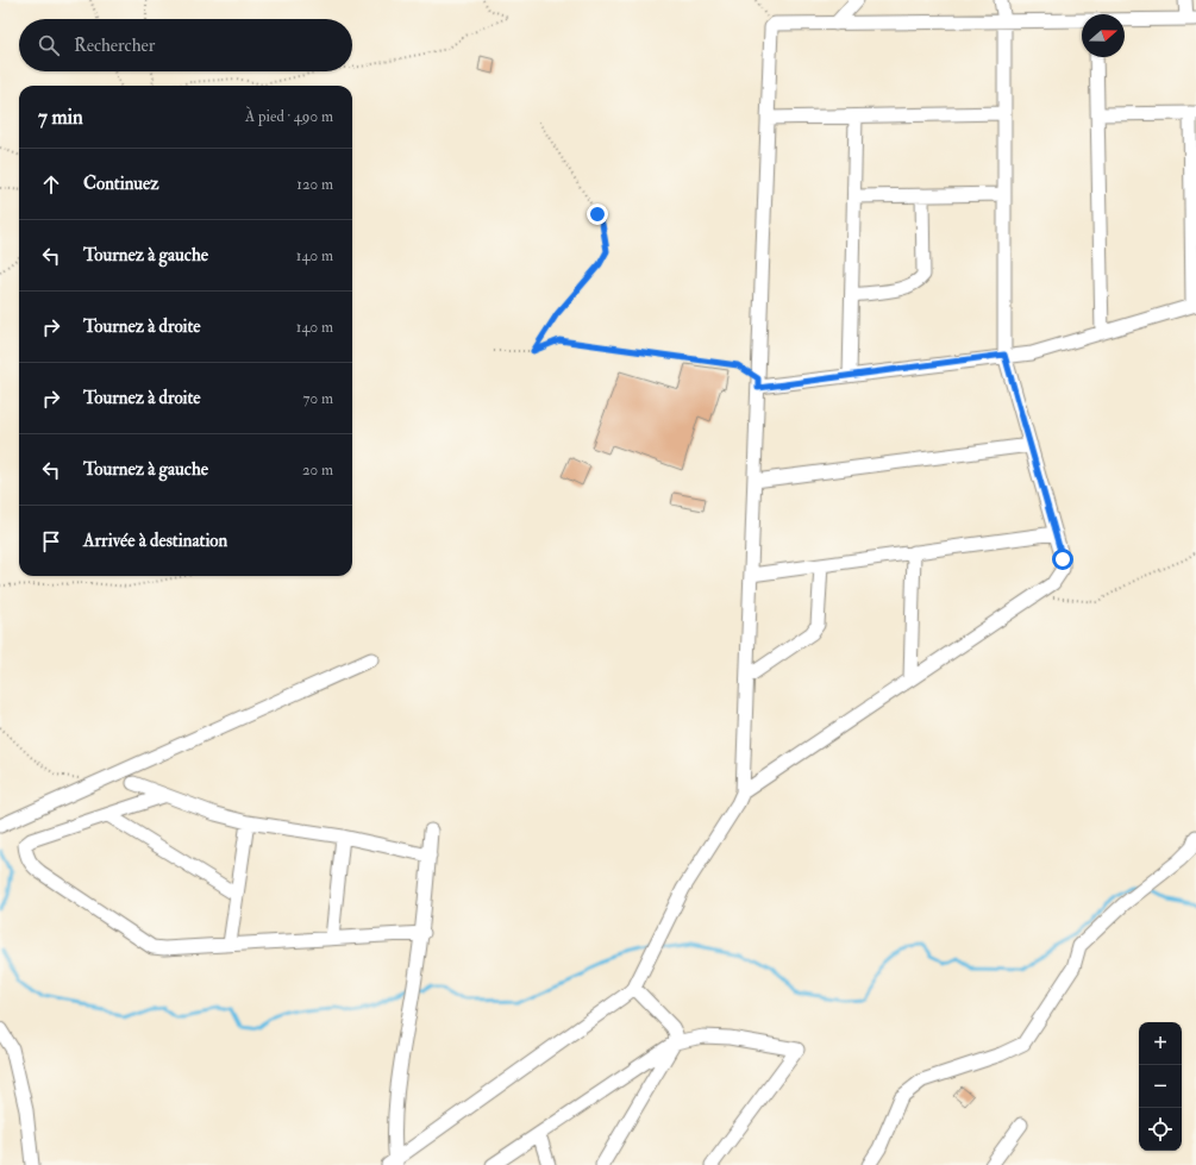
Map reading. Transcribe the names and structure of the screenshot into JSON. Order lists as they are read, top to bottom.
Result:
{
  "north": "right",
  "page": {
    "search": "Rechercher",
    "heading": ["7 min", "À pied · 490 m"],
    "list": [
      ["Continuez", "120 m"],
      ["Tournez à gauche", "140 m"],
      ["Tournez à droite", "140 m"],
      ["Tournez à droite", "70 m"],
      ["Tournez à gauche", "20 m"],
      "Arrivée à destination"
    ],
    "map_buttons": ["+", "−"]
  }
}
